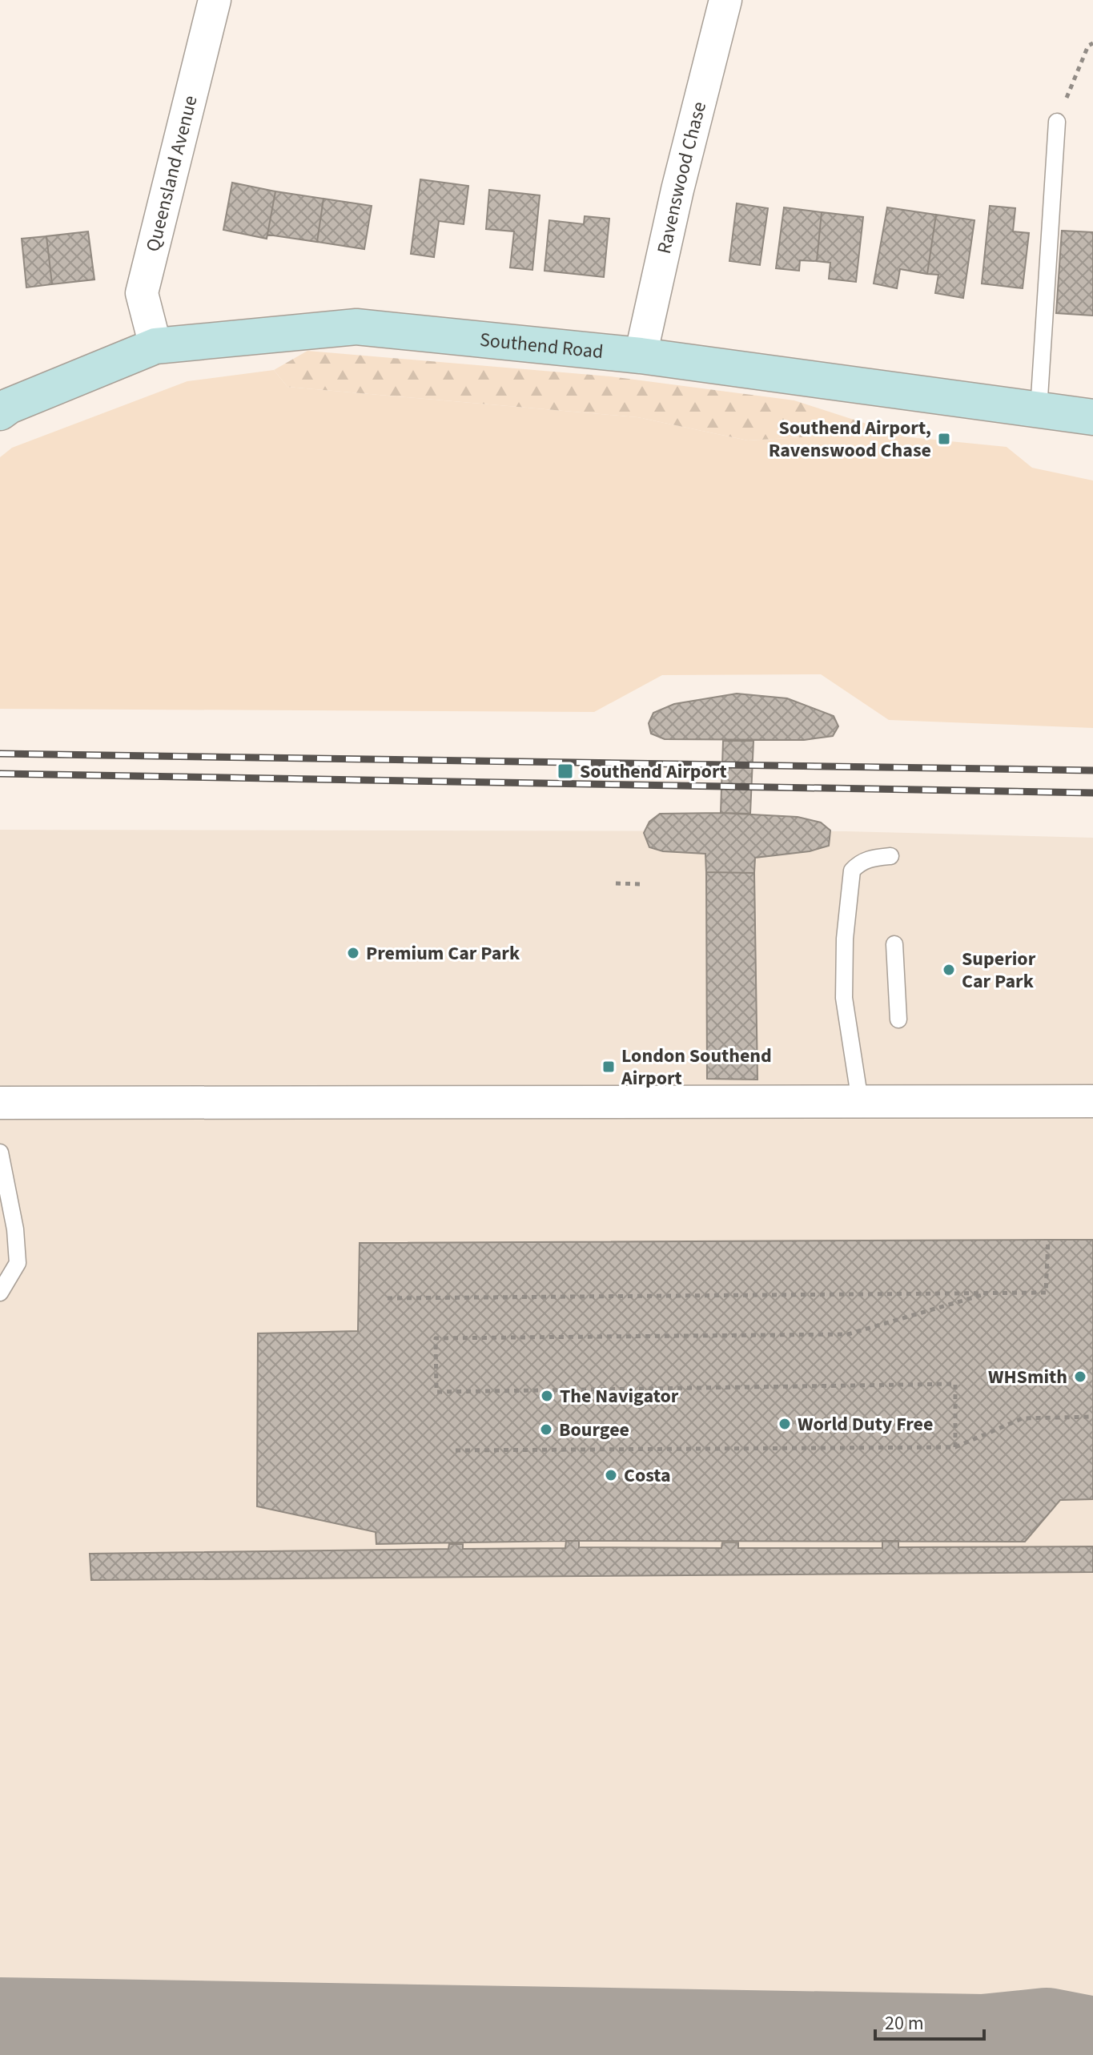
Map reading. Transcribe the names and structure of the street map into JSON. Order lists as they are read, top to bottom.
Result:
{
  "streets": {
    "street": ["Queensland Avenue", "Ravenswood Chase", "Southend Road"]
  },
  "crossings": [
    ["Queensland Avenue", "Southend Road"],
    ["Ravenswood Chase", "Southend Road"]
  ],
  "places": {
    "transit": ["Southend Airport, Ravenswood Chase", "Southend Airport", "London Southend Airport"],
    "other": [
      "Premium Car Park",
      "Superior Car Park",
      "WHSmith",
      "The Navigator",
      "World Duty Free",
      "Bourgee",
      "Costa"
    ]
  },
  "scale_bar": "20 m"
}
